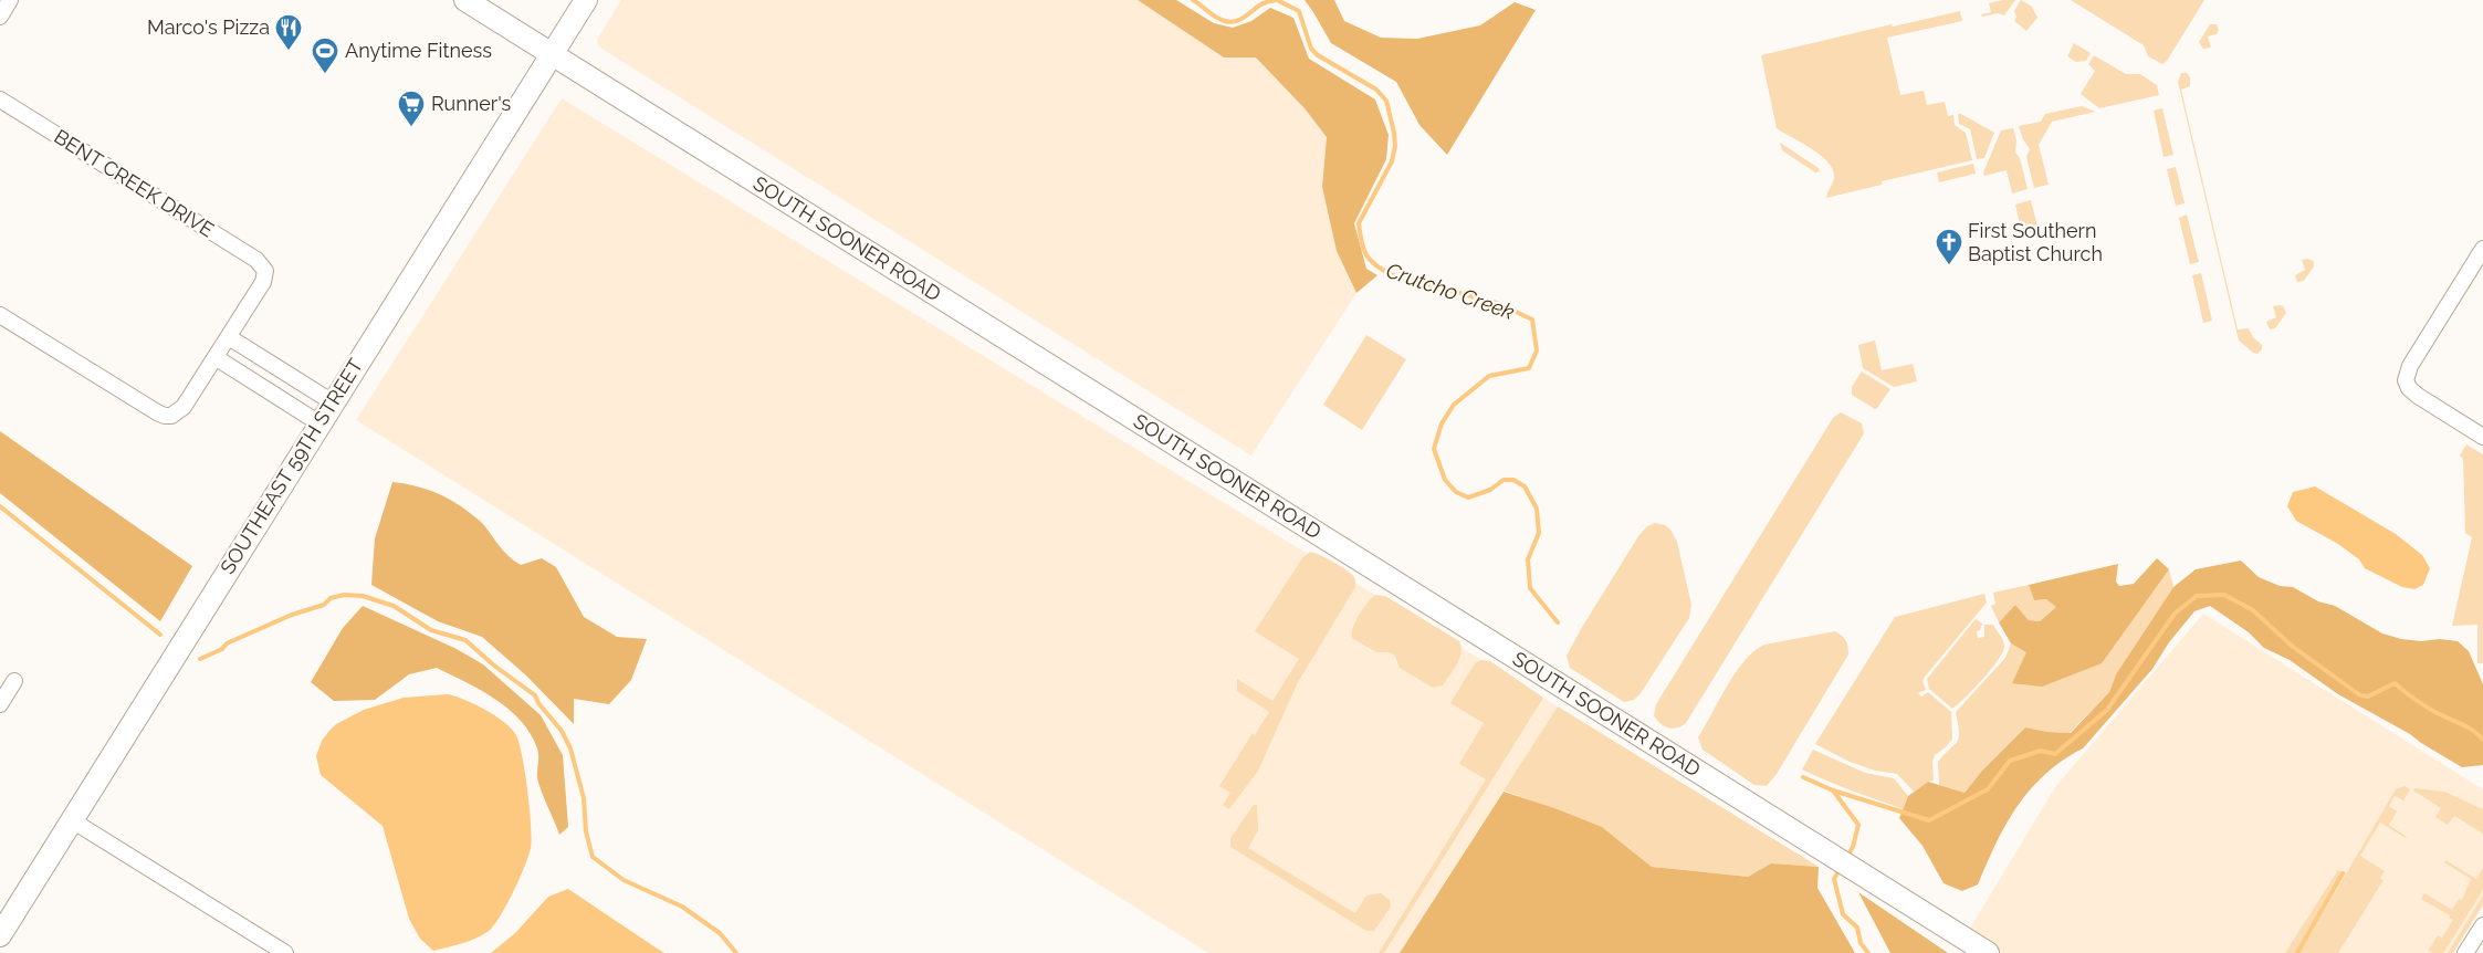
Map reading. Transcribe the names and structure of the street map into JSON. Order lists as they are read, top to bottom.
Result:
{
  "streets": {
    "main road": ["SOUTH SOONER ROAD", "SOUTHEAST 59TH STREET"],
    "street": ["BENT CREEK DRIVE"]
  },
  "crossings": [
    ["SOUTH SOONER ROAD", "SOUTHEAST 59TH STREET"]
  ],
  "water": ["Crutcho Creek"],
  "places": {
    "restaurant": ["Marco's Pizza"],
    "sports": ["Anytime Fitness"],
    "supermarket": ["Runner's"],
    "church": ["First Southern Baptist Church"]
  }
}
